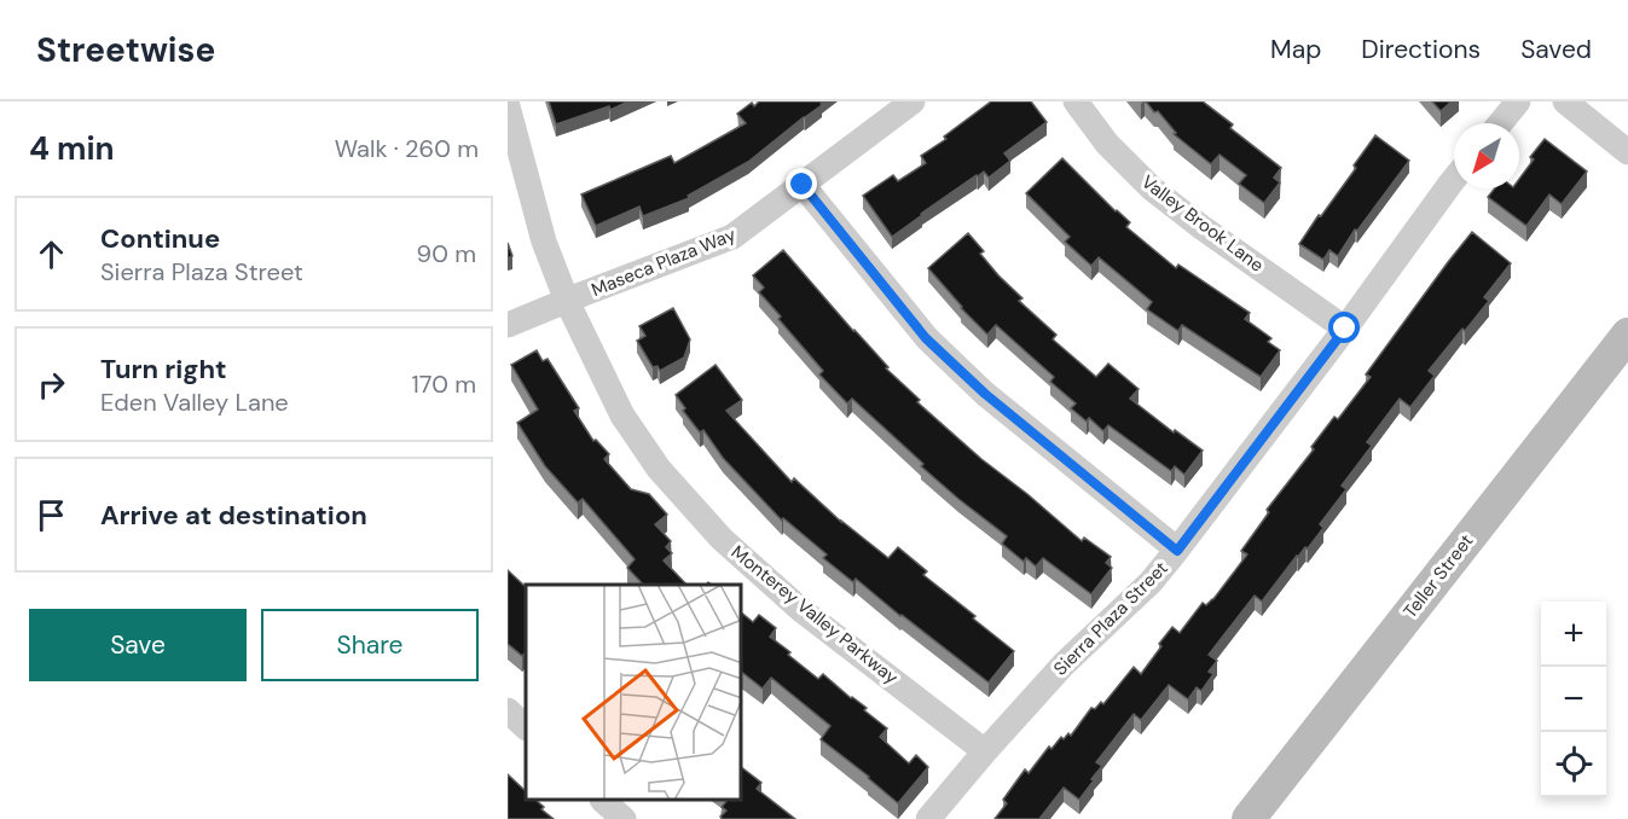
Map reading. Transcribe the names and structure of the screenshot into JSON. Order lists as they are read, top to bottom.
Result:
{
  "streets": {
    "street": [
      "Valley Brook Lane",
      "Maseca Plaza Way",
      "Teller Street",
      "Monterey Valley Parkway",
      "Sierra Plaza Street"
    ]
  },
  "crossings": [
    ["Valley Brook Lane", "Sierra Plaza Street"],
    ["Maseca Plaza Way", "Monterey Valley Parkway"],
    ["Monterey Valley Parkway", "Sierra Plaza Street"]
  ],
  "north": "bottom left",
  "page": {
    "header": "Streetwise",
    "nav": ["Map", "Directions", "Saved"],
    "heading": ["4 min", "Walk · 260 m"],
    "list": [
      ["Continue", "Sierra Plaza Street", "90 m"],
      ["Turn right", "Eden Valley Lane", "170 m"],
      "Arrive at destination"
    ],
    "buttons": ["Save", "Share"],
    "map_buttons": ["+", "−"]
  }
}
